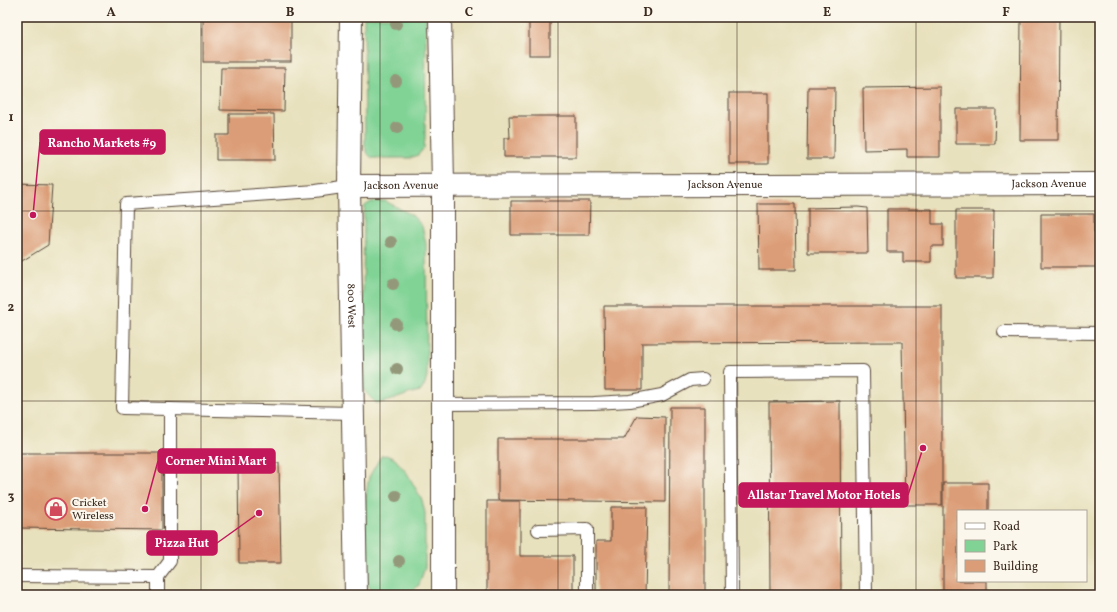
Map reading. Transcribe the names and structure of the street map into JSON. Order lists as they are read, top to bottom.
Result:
{
  "streets": {
    "street": ["Jackson Avenue", "800 West"]
  },
  "crossings": [
    ["Jackson Avenue", "800 West"]
  ],
  "places": {
    "other": [
      "Rancho Markets #9",
      "Allstar Travel Motor Hotels",
      "Corner Mini Mart",
      "Pizza Hut"
    ],
    "shop": ["Cricket Wireless"]
  },
  "legend": ["Road", "Park", "Building"],
  "grid": {
    "columns": [
      "A",
      "B",
      "C",
      "D",
      "E",
      "F"
    ],
    "rows": ["1", "2", "3"]
  }
}
